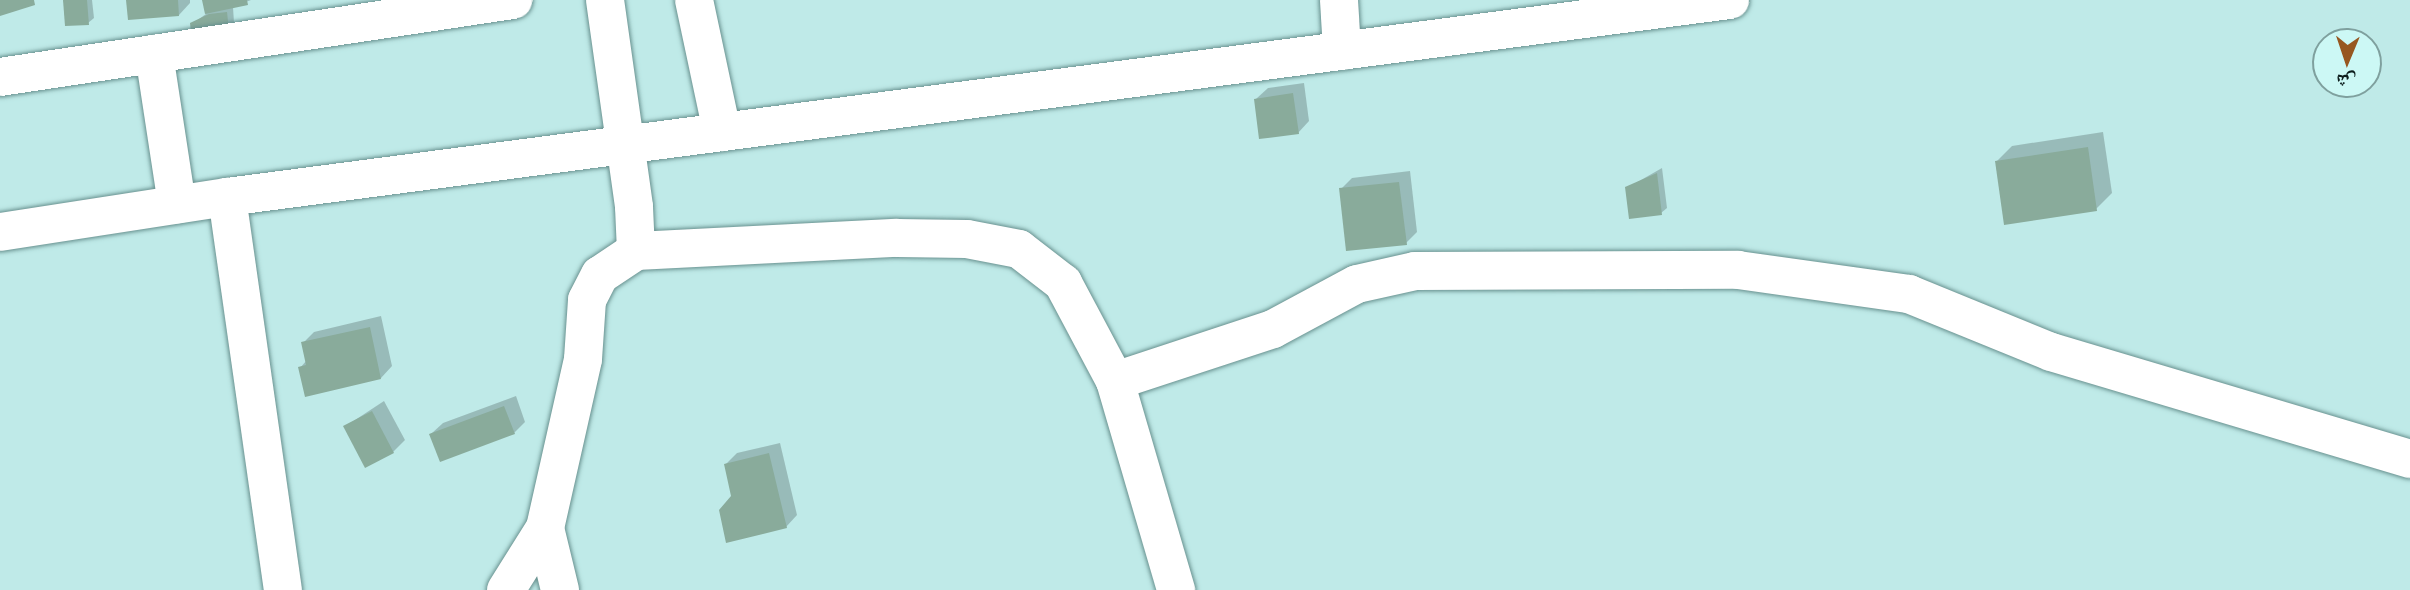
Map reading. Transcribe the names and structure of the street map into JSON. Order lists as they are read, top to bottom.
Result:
{
  "north": "bottom"
}
